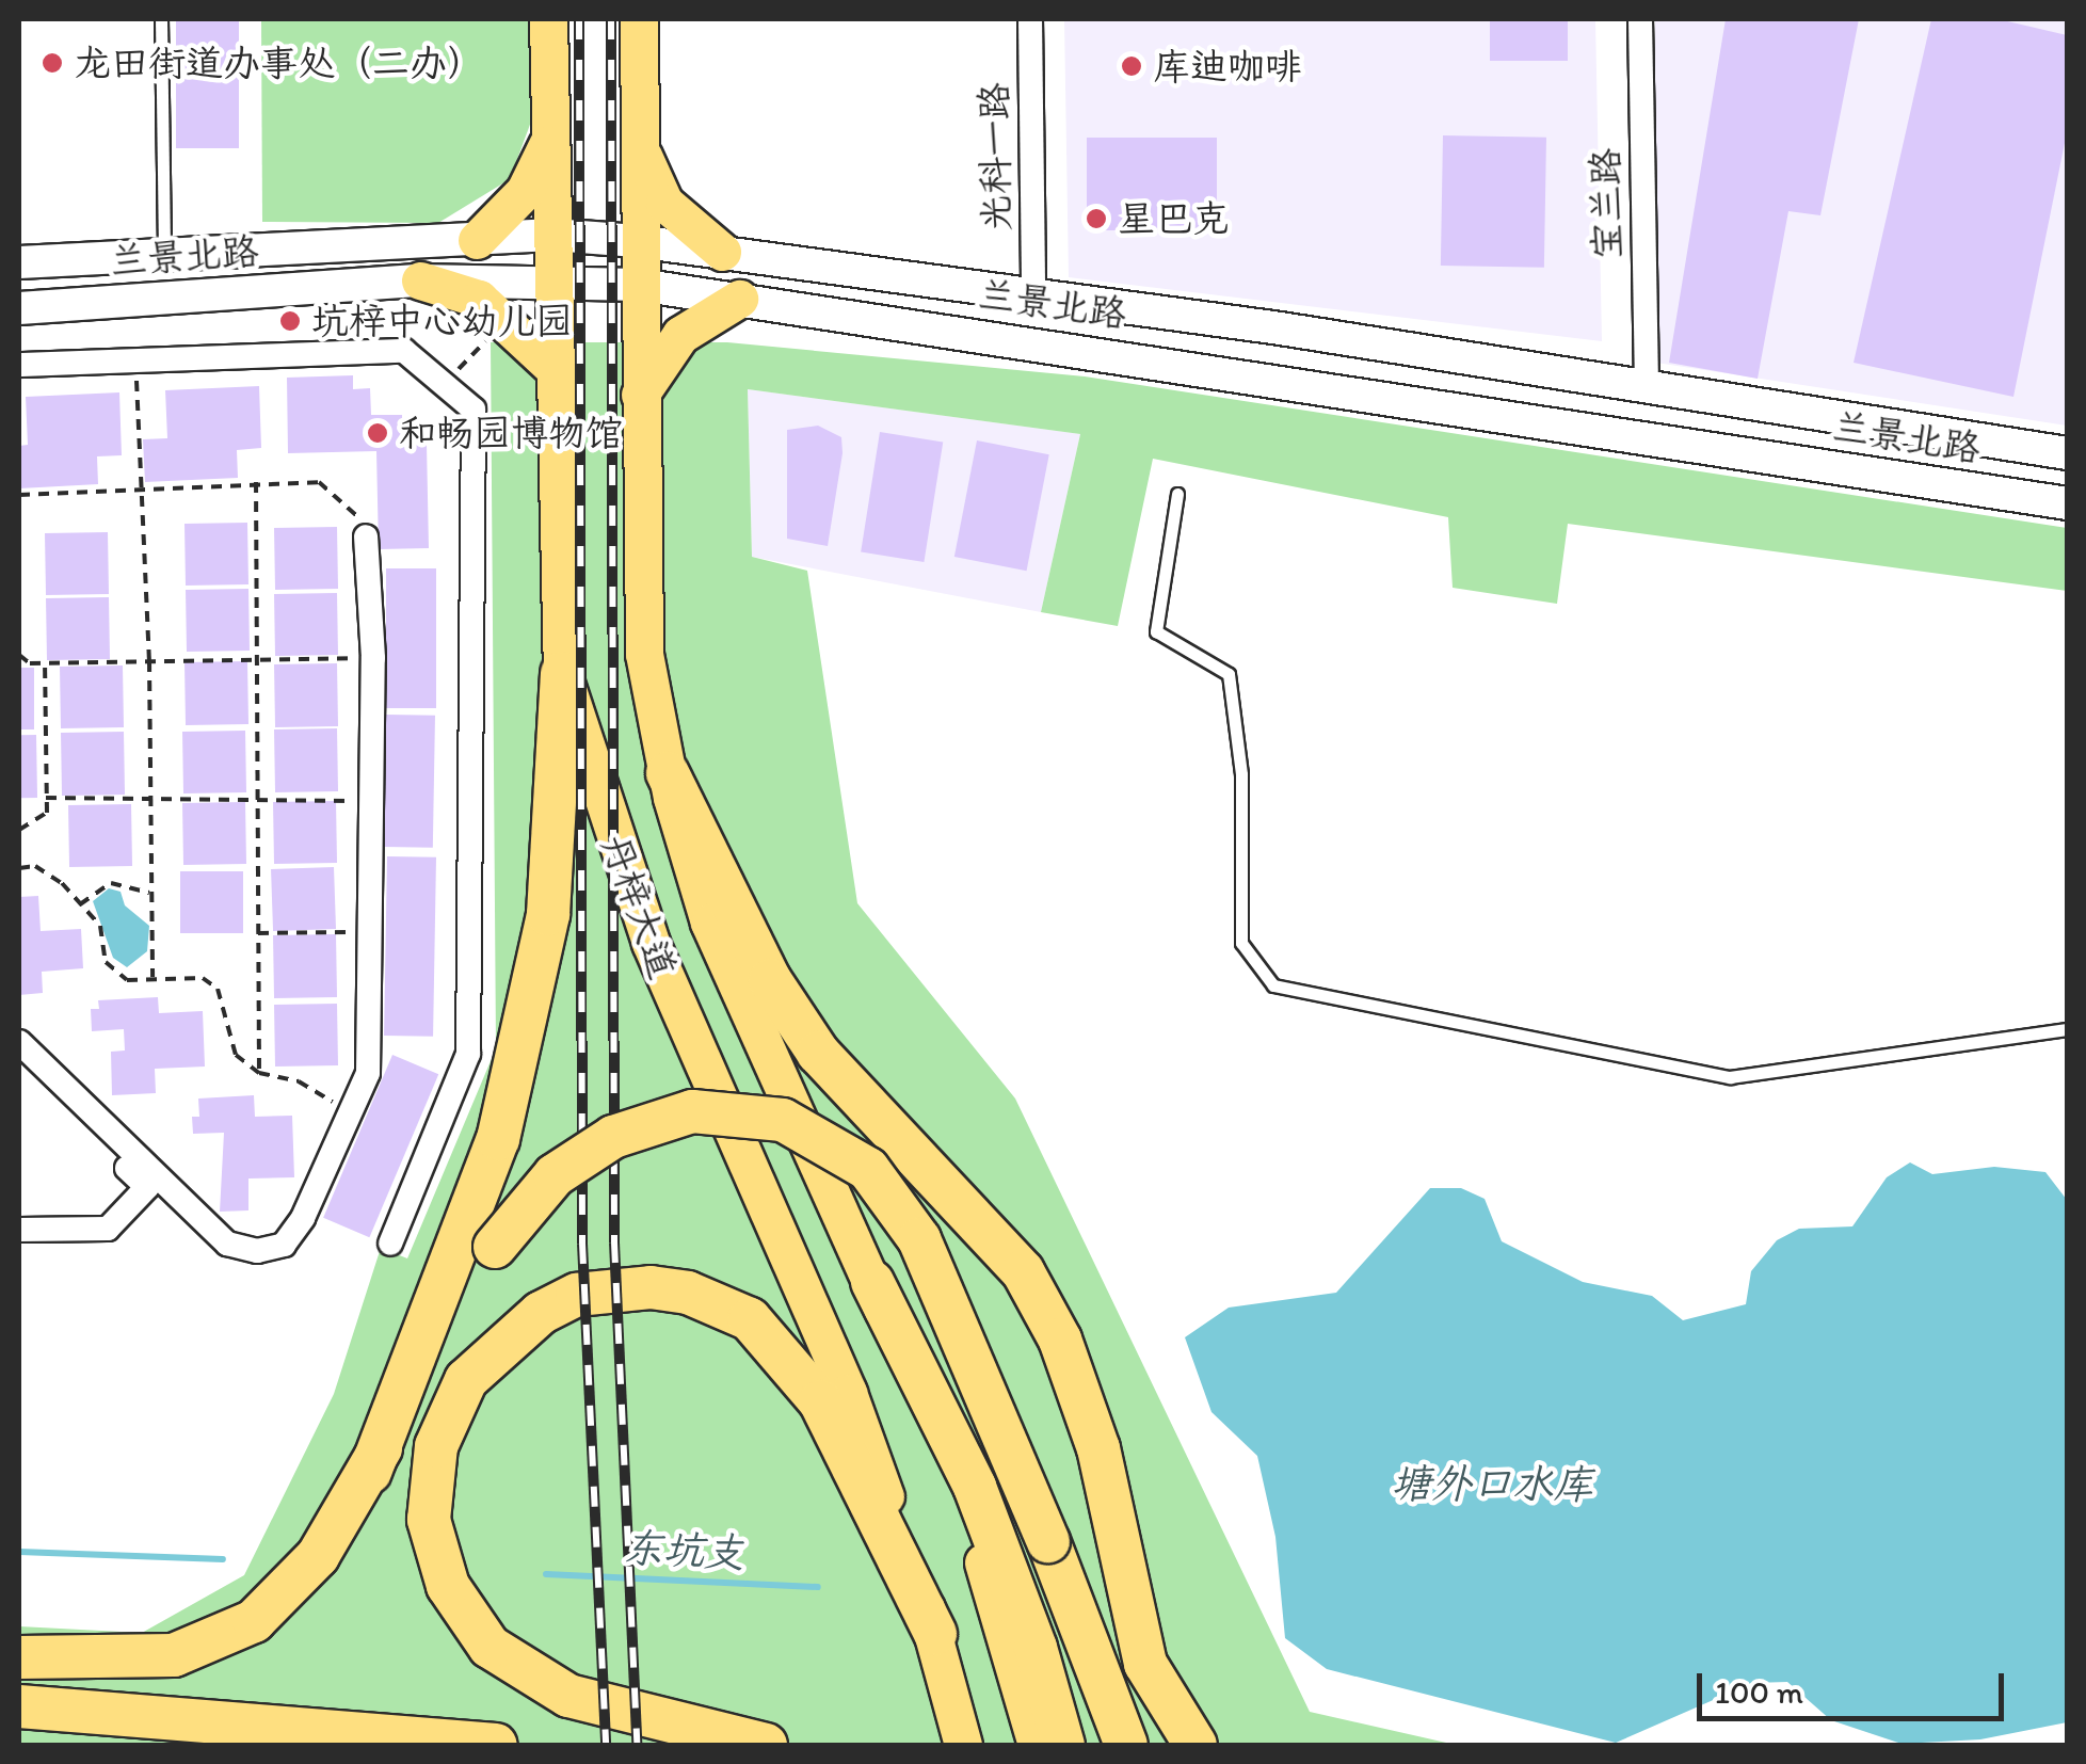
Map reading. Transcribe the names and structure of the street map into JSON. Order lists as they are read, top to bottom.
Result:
{
  "streets": {
    "main road": ["兰景北路", "丹梓大道"],
    "street": ["光科一路", "宝兰路"]
  },
  "crossings": [
    ["光科一路", "兰景北路"],
    ["宝兰路", "兰景北路"],
    ["兰景北路", "丹梓大道"]
  ],
  "water": ["塘外口水库", "东坑支"],
  "places": [
    "龙田街道办事处（二办）",
    "库迪咖啡",
    "星巴克",
    "坑梓中心幼儿园",
    "和畅园博物馆"
  ],
  "scale_bar": "100 m"
}
